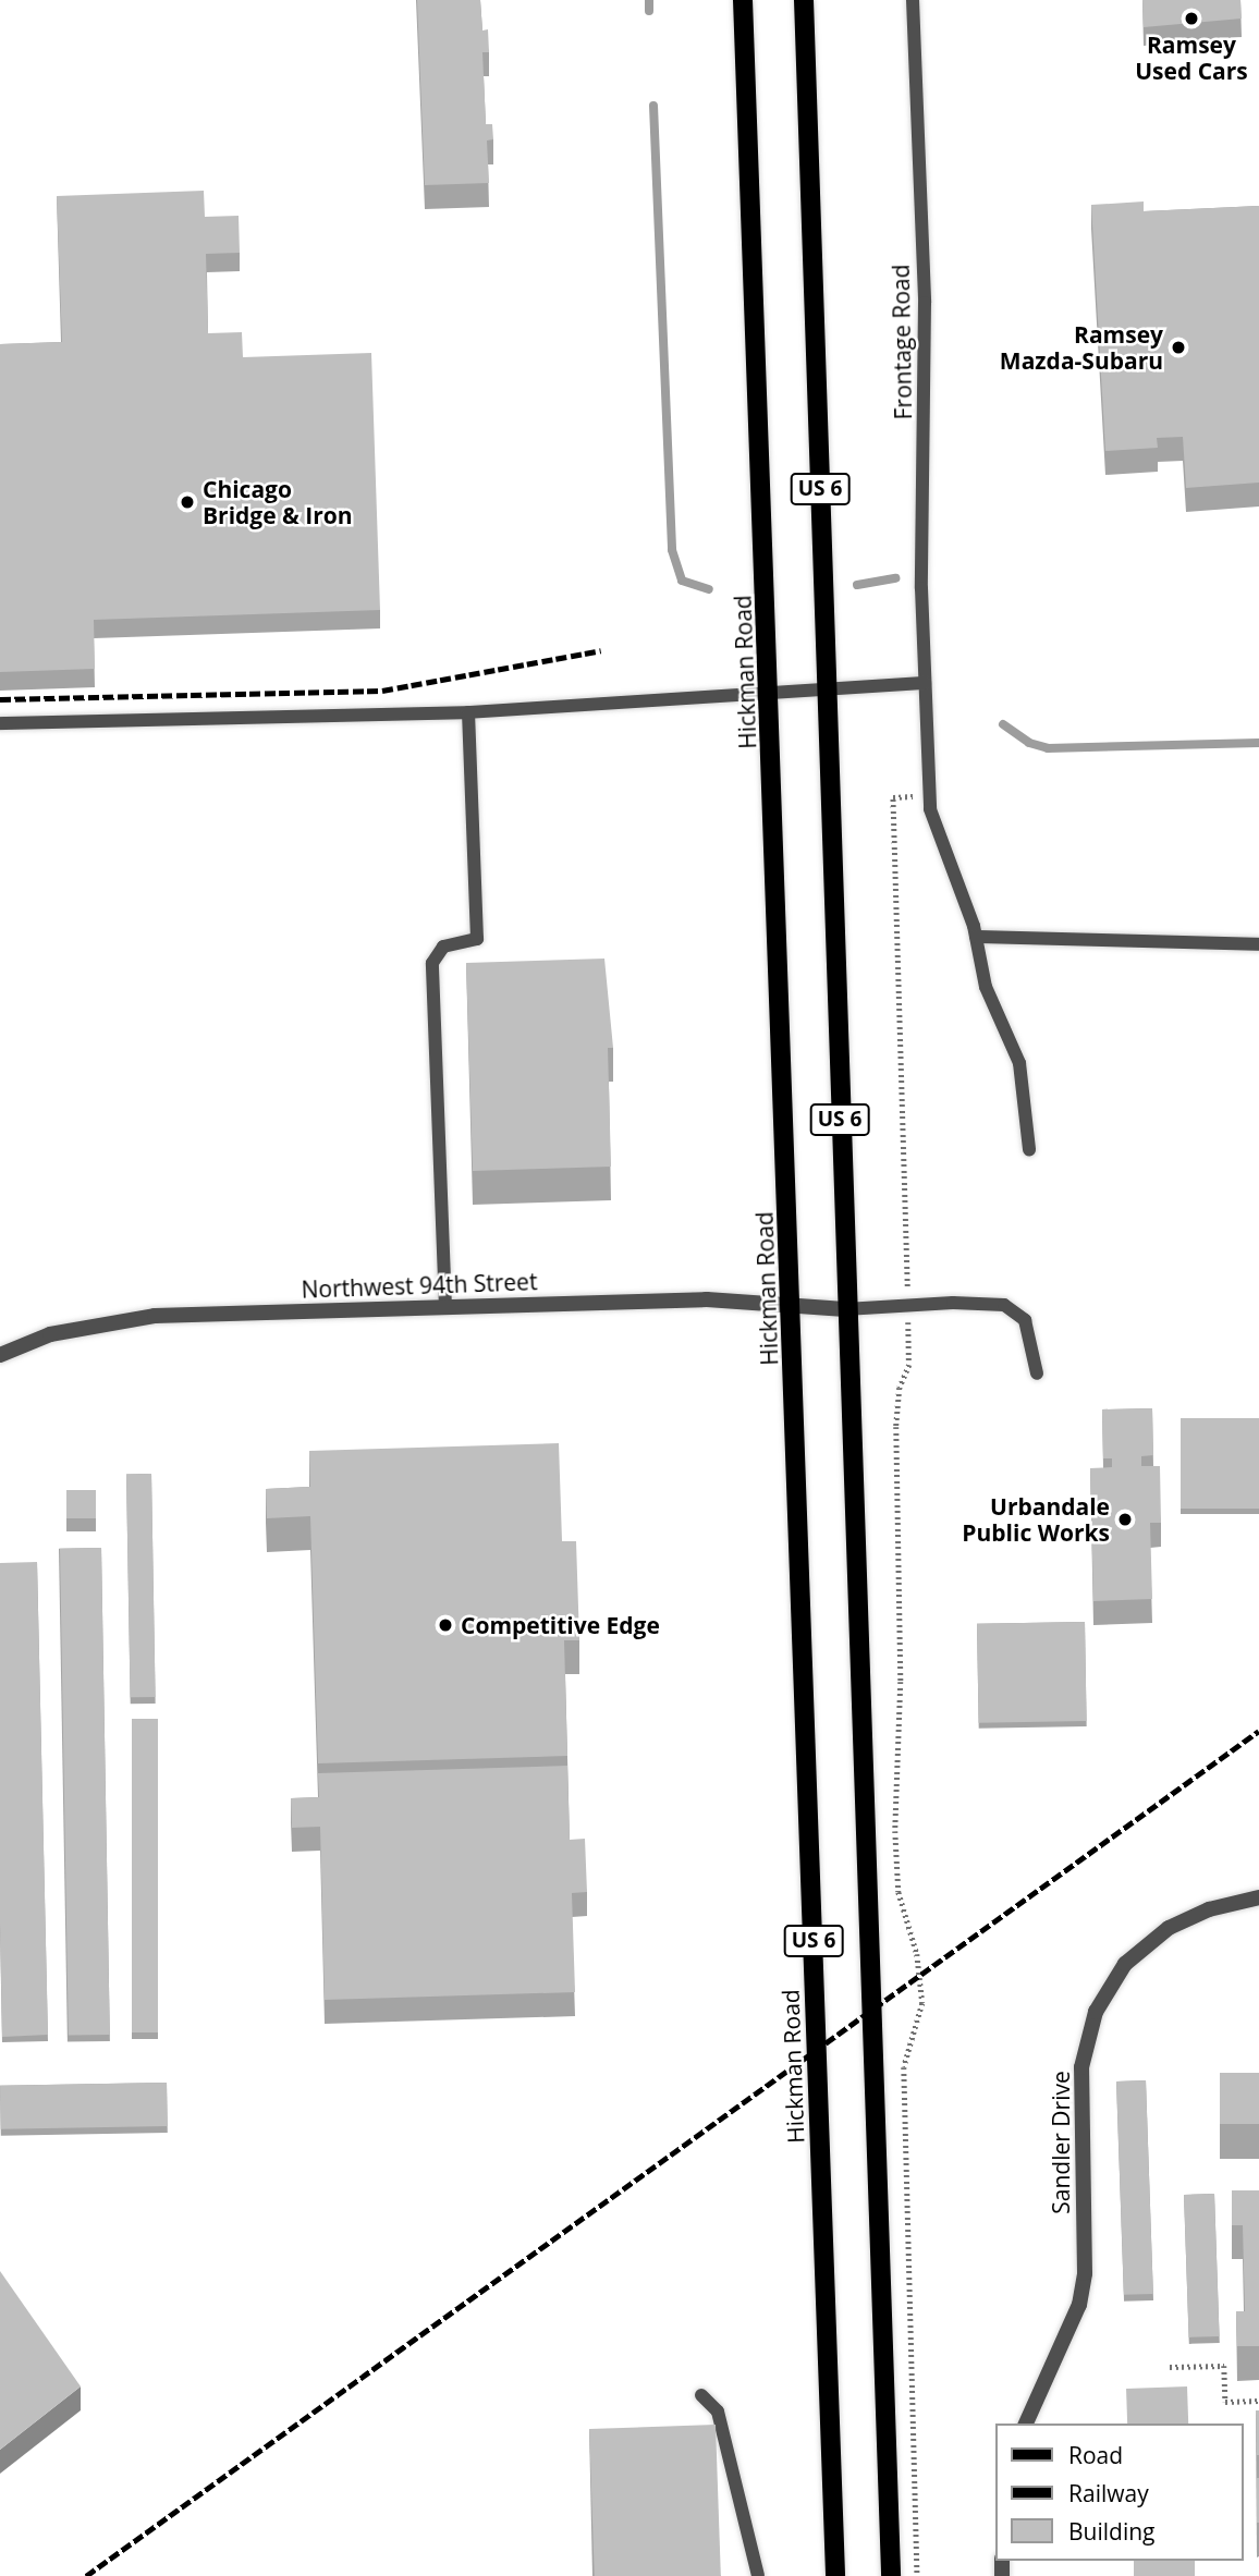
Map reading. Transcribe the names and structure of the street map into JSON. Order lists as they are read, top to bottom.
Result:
{
  "streets": {
    "main road": ["US 6", "Hickman Road"],
    "street": ["Northwest 94th Street", "Sandler Drive"],
    "lane": ["Frontage Road"]
  },
  "crossings": [
    ["US 6", "Northwest 94th Street"],
    ["Hickman Road", "Northwest 94th Street"]
  ],
  "places": [
    "Ramsey Used Cars",
    "Ramsey Mazda-Subaru",
    "Chicago Bridge & Iron",
    "Urbandale Public Works",
    "Competitive Edge"
  ],
  "legend": ["Road", "Railway", "Building"]
}
